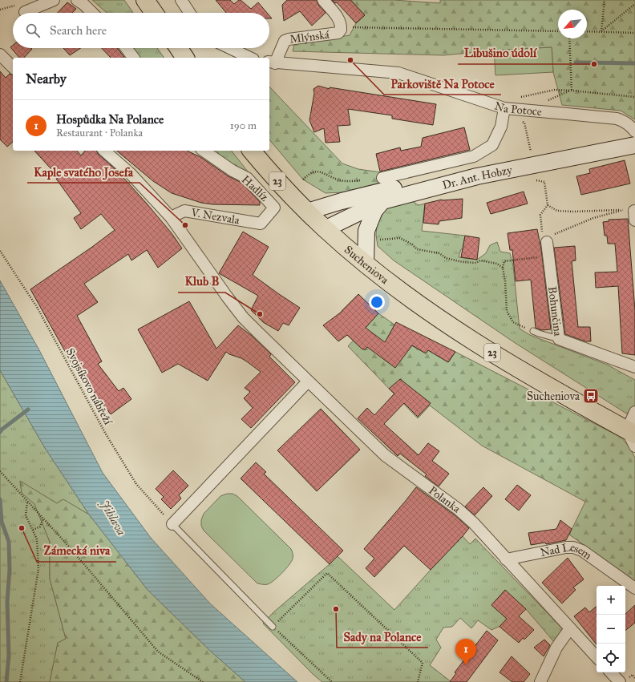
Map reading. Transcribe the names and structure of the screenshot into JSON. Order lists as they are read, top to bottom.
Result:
{
  "streets": {
    "main road": ["Dr. Ant. Hobzy", "23", "Sucheniova"],
    "street": [
      "Mlýnská",
      "Na Potoce",
      "Hadlíz",
      "V. Nezvala",
      "Bohunčina",
      "Polanka",
      "Nad Lesem"
    ],
    "path": ["Svojsíkovo nábřeží"]
  },
  "crossings": [
    ["Mlýnská", "Na Potoce"],
    ["Na Potoce", "Dr. Ant. Hobzy"],
    ["Dr. Ant. Hobzy", "Sucheniova"],
    ["Hadlíz", "V. Nezvala"],
    ["V. Nezvala", "Polanka"],
    ["Polanka", "Nad Lesem"]
  ],
  "water": ["Jihlava"],
  "places": {
    "other": [
      "Parkoviště Na Potoce",
      "Libušino údolí",
      "Kaple svatého Josefa",
      "Klub B",
      "Zámecká niva",
      "Sady na Polance"
    ],
    "bus stop": ["Sucheniova"]
  },
  "north": "bottom left",
  "page": {
    "search": "Search here",
    "heading": "Nearby",
    "list": [
      {
        "mark": "1",
        "name": "Hospůdka Na Polance",
        "note": "Restaurant · Polanka",
        "value": "190 m"
      }
    ],
    "map_buttons": ["+", "−"],
    "pins": "1"
  }
}
